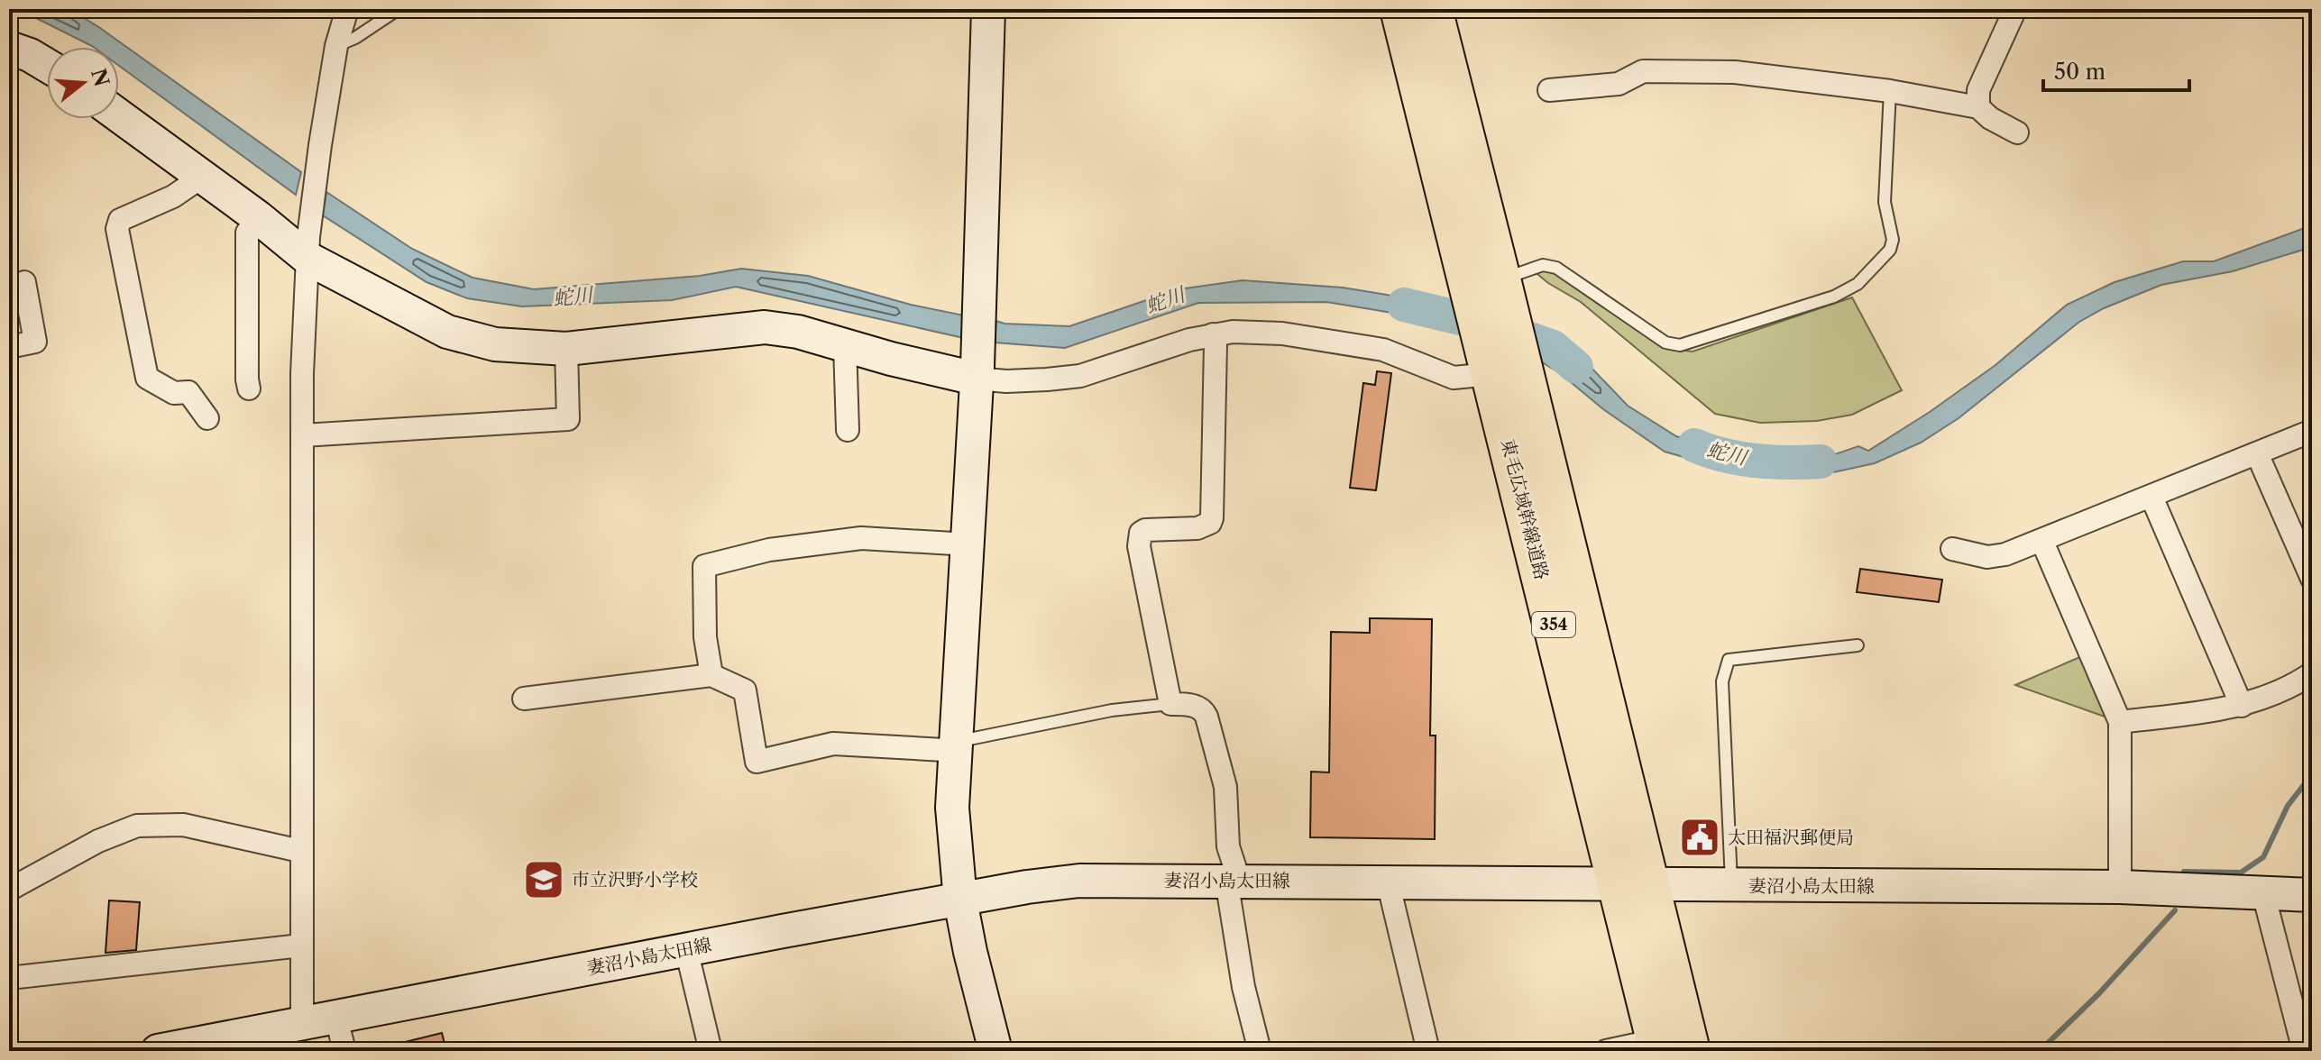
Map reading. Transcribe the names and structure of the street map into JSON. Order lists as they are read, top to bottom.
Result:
{
  "streets": {
    "highway": ["東毛広域幹線道路", "354"],
    "main road": ["妻沼小島太田線"]
  },
  "crossings": [
    ["東毛広域幹線道路", "妻沼小島太田線"]
  ],
  "water": ["蛇川"],
  "places": {
    "public building": ["太田福沢郵便局"],
    "school or university": ["市立沢野小学校"]
  },
  "scale_bar": "50 m",
  "north": "right"
}
